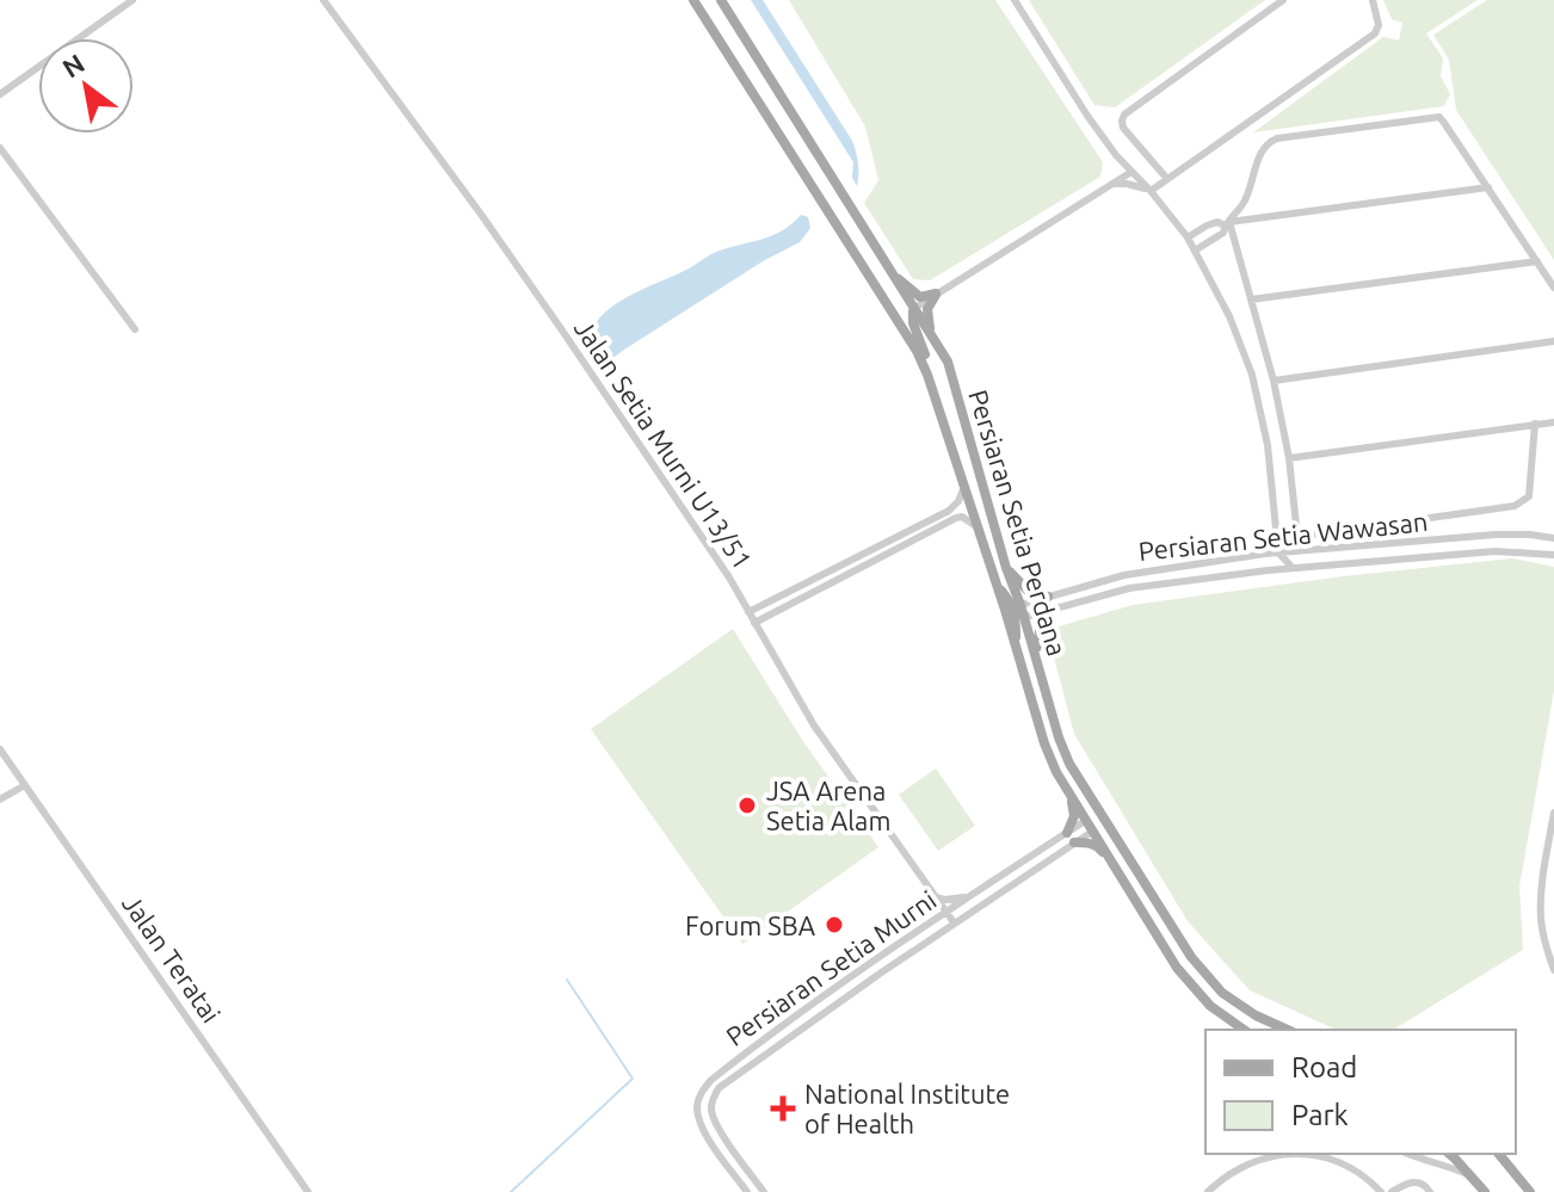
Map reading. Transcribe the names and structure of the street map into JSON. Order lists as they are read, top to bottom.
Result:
{
  "streets": {
    "main road": ["Persiaran Setia Perdana"],
    "street": [
      "Jalan Setia Murni U13/51",
      "Persiaran Setia Wawasan",
      "Jalan Teratai",
      "Persiaran Setia Murni"
    ]
  },
  "crossings": [
    ["Jalan Setia Murni U13/51", "Persiaran Setia Murni"],
    ["Persiaran Setia Perdana", "Persiaran Setia Wawasan"],
    ["Persiaran Setia Perdana", "Persiaran Setia Murni"]
  ],
  "places": {
    "other": ["JSA Arena Setia Alam", "Forum SBA"],
    "health": ["National Institute of Health"]
  },
  "legend": ["Road", "Park"],
  "north": "top left"
}
